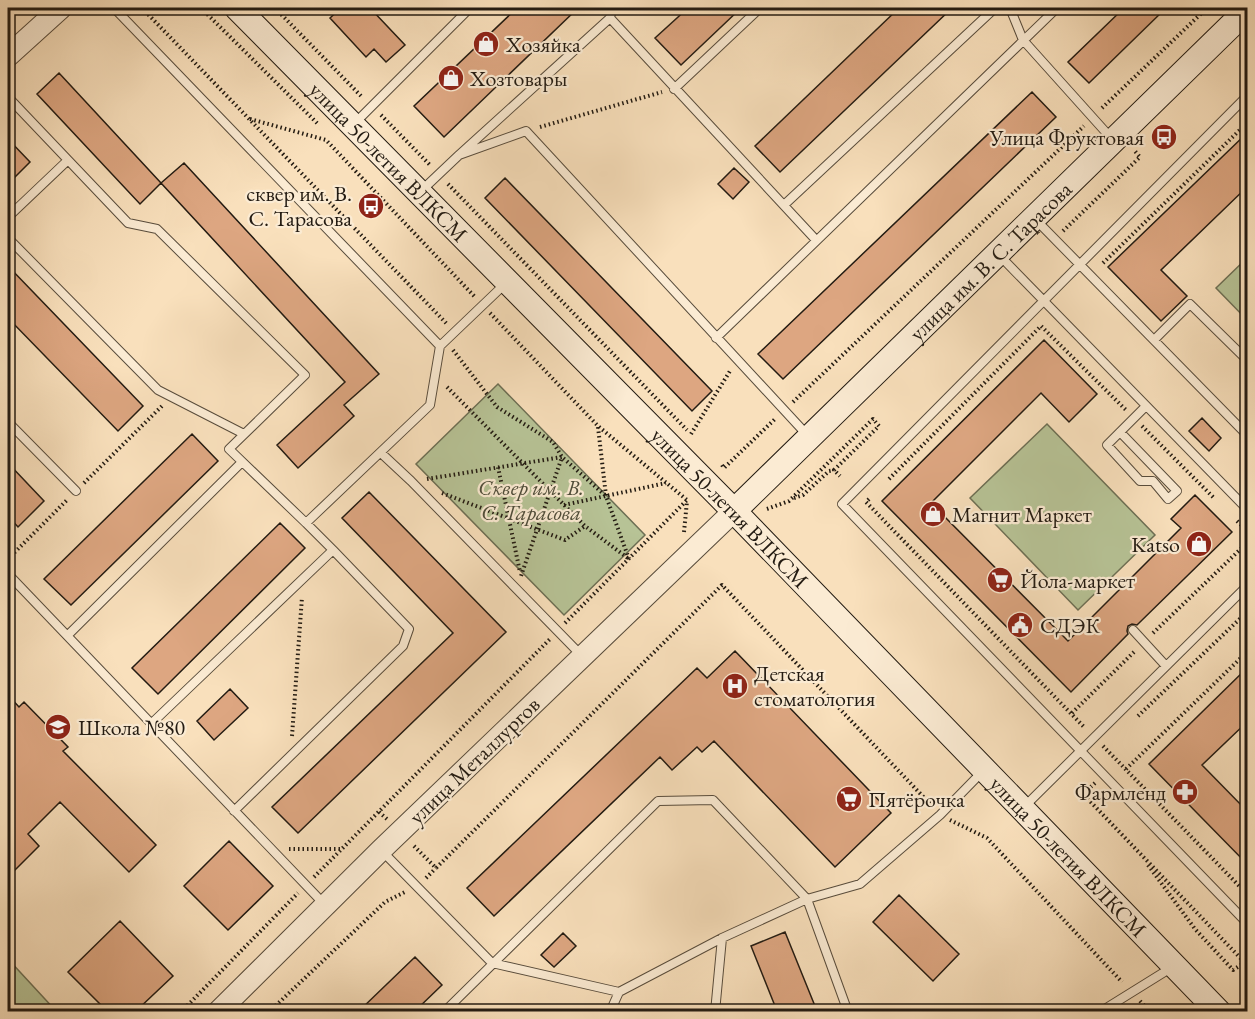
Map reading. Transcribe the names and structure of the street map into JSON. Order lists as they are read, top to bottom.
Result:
{
  "streets": {
    "main road": ["улица 50-летия ВЛКСМ", "улица им. В. С. Тарасова"],
    "street": ["улица Металлургов"]
  },
  "crossings": [
    ["улица 50-летия ВЛКСМ", "улица им. В. С. Тарасова"],
    ["улица 50-летия ВЛКСМ", "улица Металлургов"],
    ["улица им. В. С. Тарасова", "улица Металлургов"]
  ],
  "parks": ["Сквер им. В. С. Тарасова"],
  "places": {
    "shop": [
      "Хозяйка",
      "Хозтовары",
      "Магнит Маркет",
      "Katso"
    ],
    "bus stop": ["Улица Фруктовая", "сквер им. В. С. Тарасова"],
    "supermarket": ["Йола-маркет", "Пятёрочка"],
    "public building": ["СДЭК"],
    "hospital": ["Детская стоматология"],
    "school or university": ["Школа №80"],
    "pharmacy": ["Фармленд"]
  }
}
